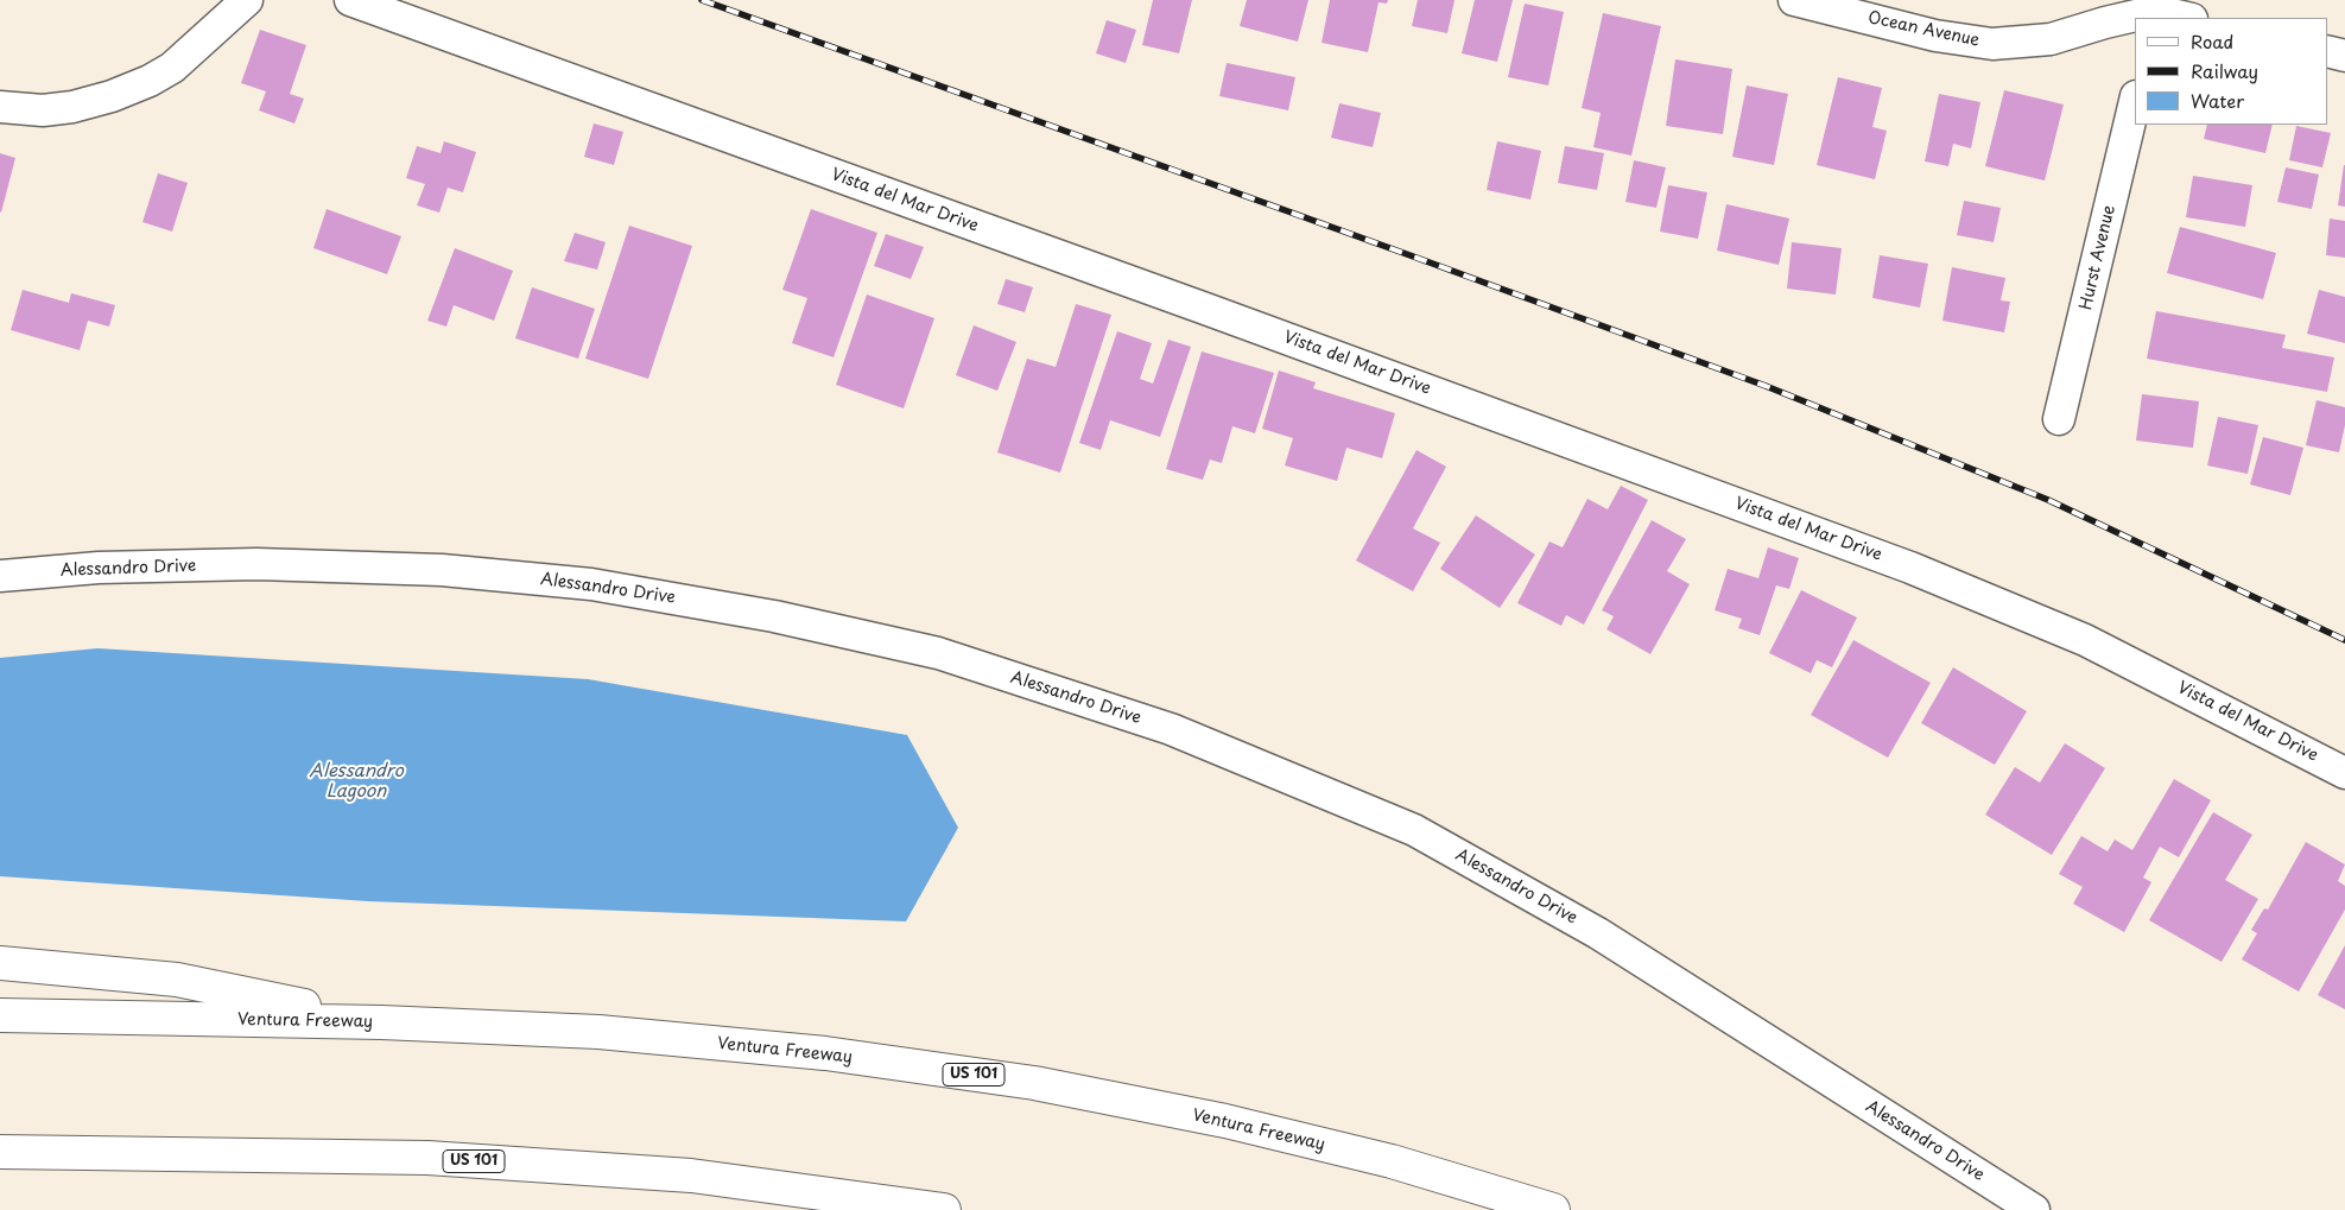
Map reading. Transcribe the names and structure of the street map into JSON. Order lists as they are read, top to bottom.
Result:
{
  "streets": {
    "highway": ["Ventura Freeway", "US 101"],
    "street": [
      "Ocean Avenue",
      "Vista del Mar Drive",
      "Hurst Avenue",
      "Alessandro Drive"
    ]
  },
  "water": ["Alessandro Lagoon"],
  "legend": ["Road", "Railway", "Water"]
}
